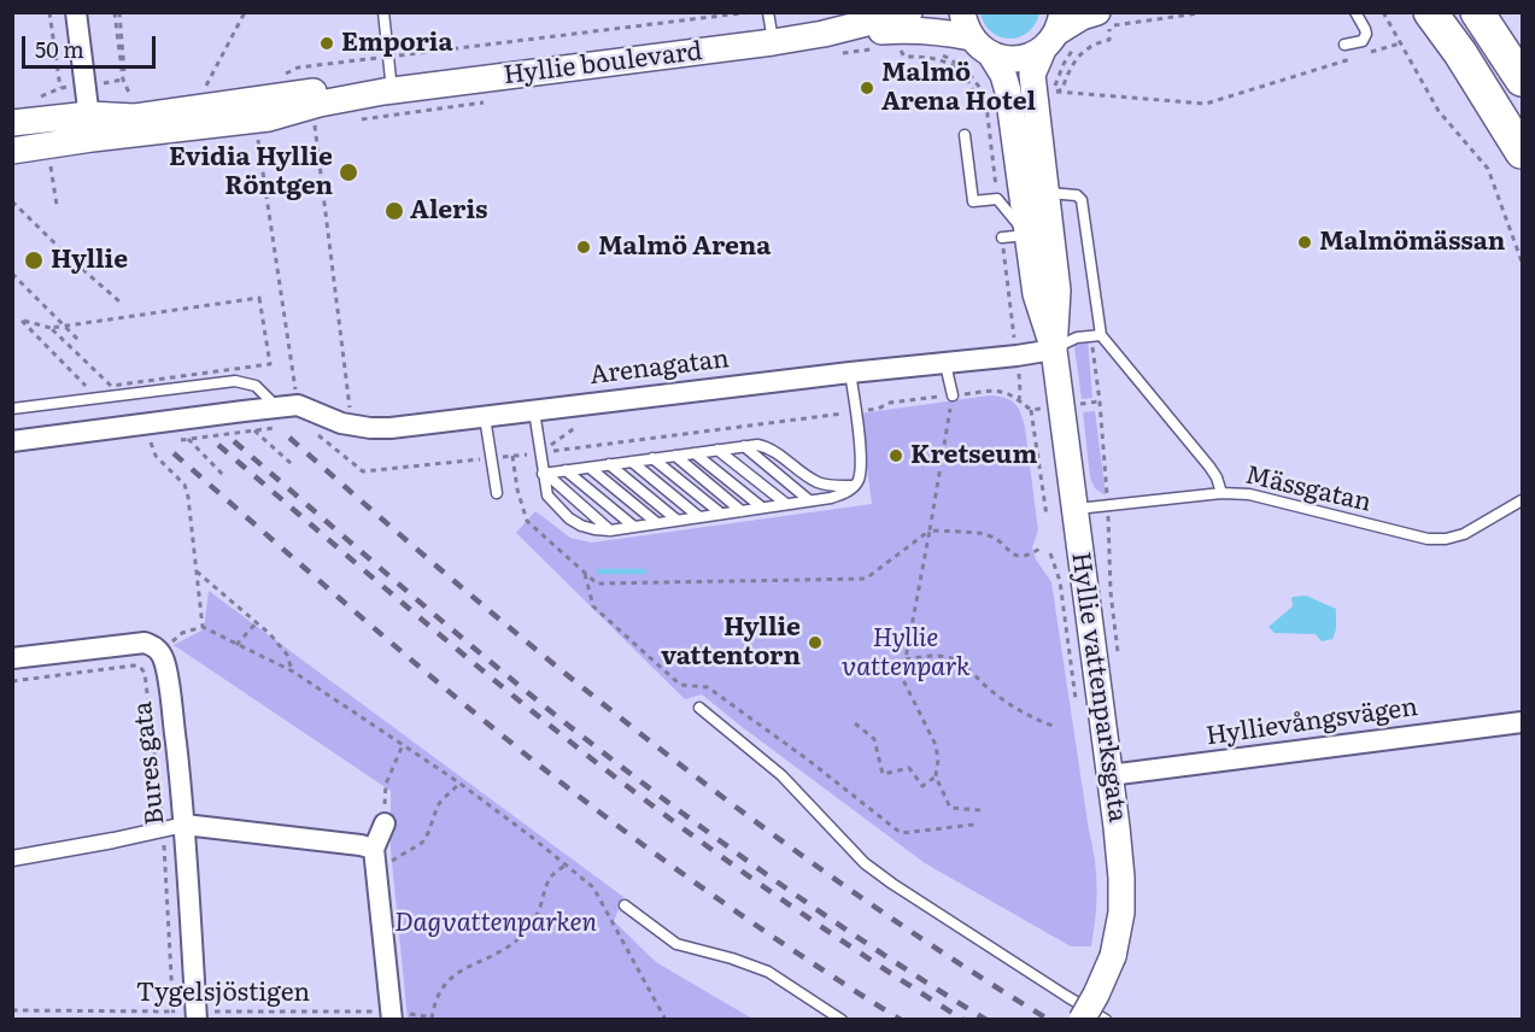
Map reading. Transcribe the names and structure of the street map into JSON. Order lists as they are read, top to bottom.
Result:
{
  "streets": {
    "street": [
      "Hyllie boulevard",
      "Arenagatan",
      "Hyllie vattenparksgata",
      "Hyllievångsvägen",
      "Bures gata"
    ],
    "lane": ["Mässgatan"],
    "path": ["Tygelsjöstigen"]
  },
  "crossings": [
    ["Arenagatan", "Hyllie vattenparksgata"],
    ["Mässgatan", "Hyllie vattenparksgata"],
    ["Hyllie vattenparksgata", "Hyllievångsvägen"],
    ["Bures gata", "Tygelsjöstigen"]
  ],
  "parks": ["Hyllie vattenpark", "Dagvattenparken"],
  "places": [
    "Emporia",
    "Malmö Arena Hotel",
    "Evidia Hyllie Röntgen",
    "Aleris",
    "Malmömässan",
    "Malmö Arena",
    "Hyllie",
    "Kretseum",
    "Hyllie vattentorn"
  ],
  "scale_bar": "50 m"
}
